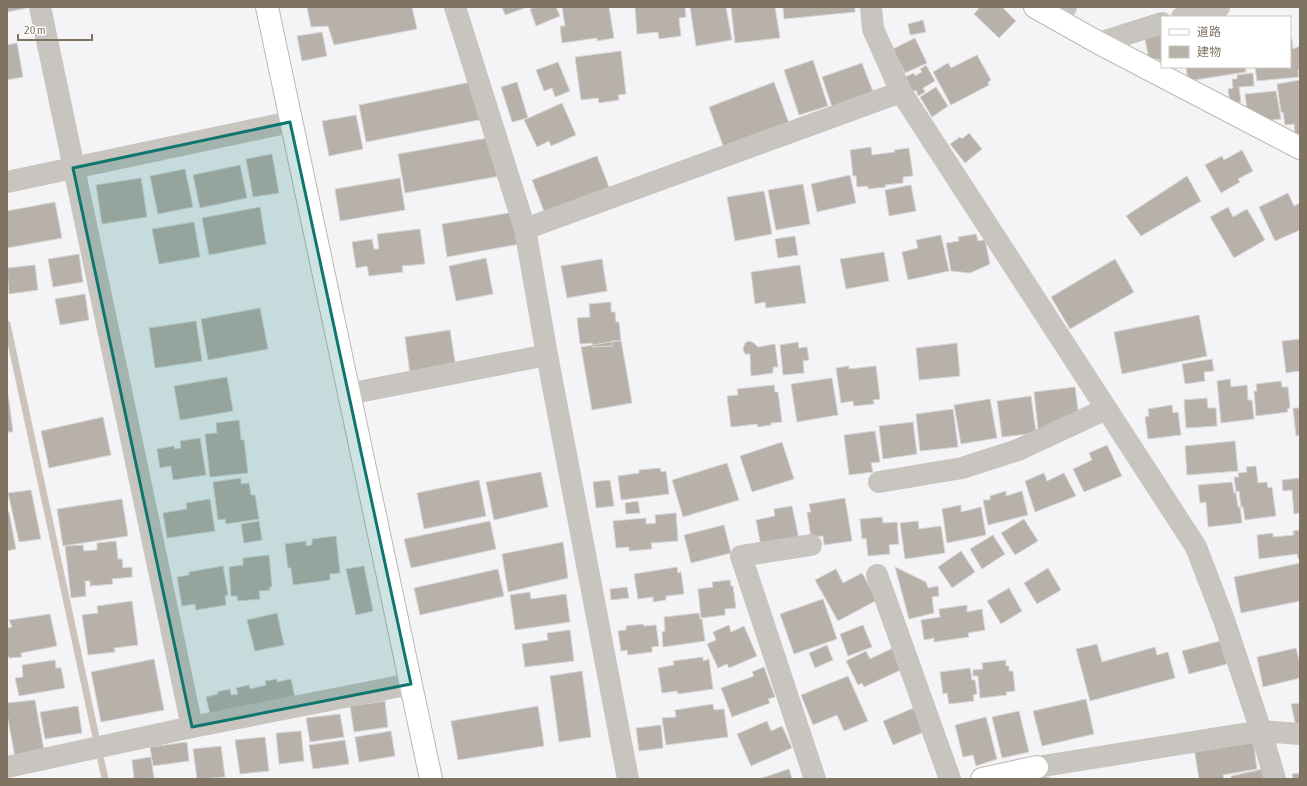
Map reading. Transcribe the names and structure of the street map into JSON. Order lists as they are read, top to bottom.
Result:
{
  "legend": ["道路", "建物"],
  "scale_bar": "20 m"
}
